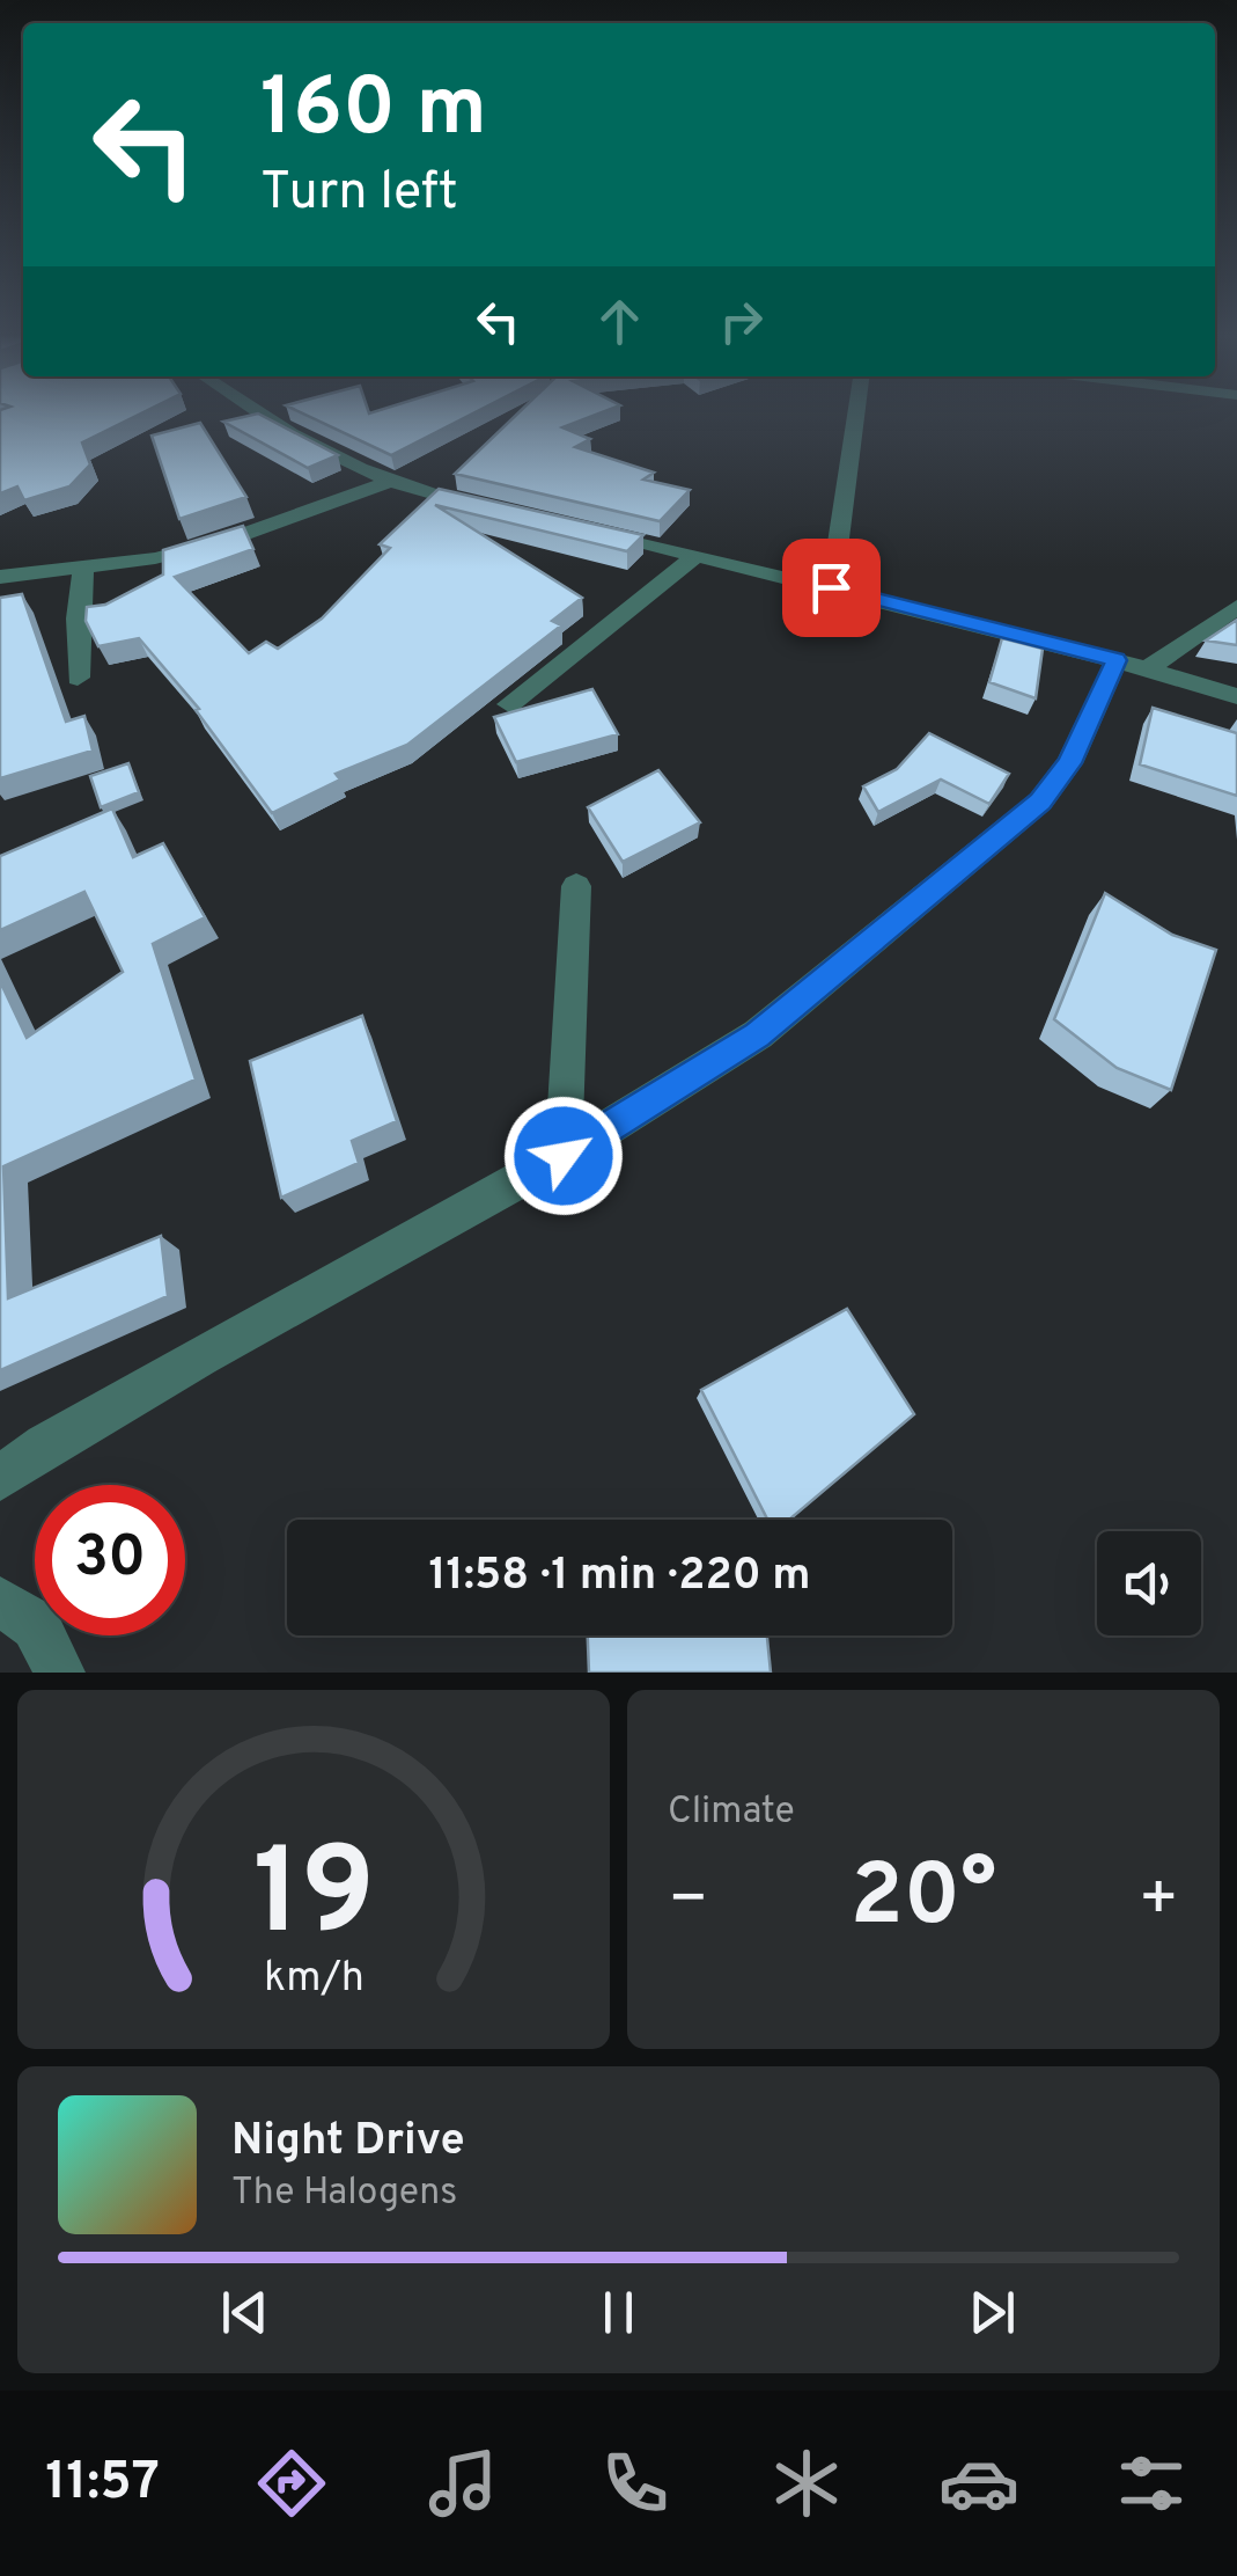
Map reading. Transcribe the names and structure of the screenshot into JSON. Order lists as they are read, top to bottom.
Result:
{
  "page": {
    "turn": ["160 m", "Turn left"],
    "limit": "30",
    "trip": "11:58 · 1 min · 220 m",
    "tile": "Climate",
    "heat": ["−", "20°", "+"],
    "song": ["Night Drive", "The Halogens"],
    "tabs": "11:57",
    "gauge": ["19", "km/h"]
  }
}
